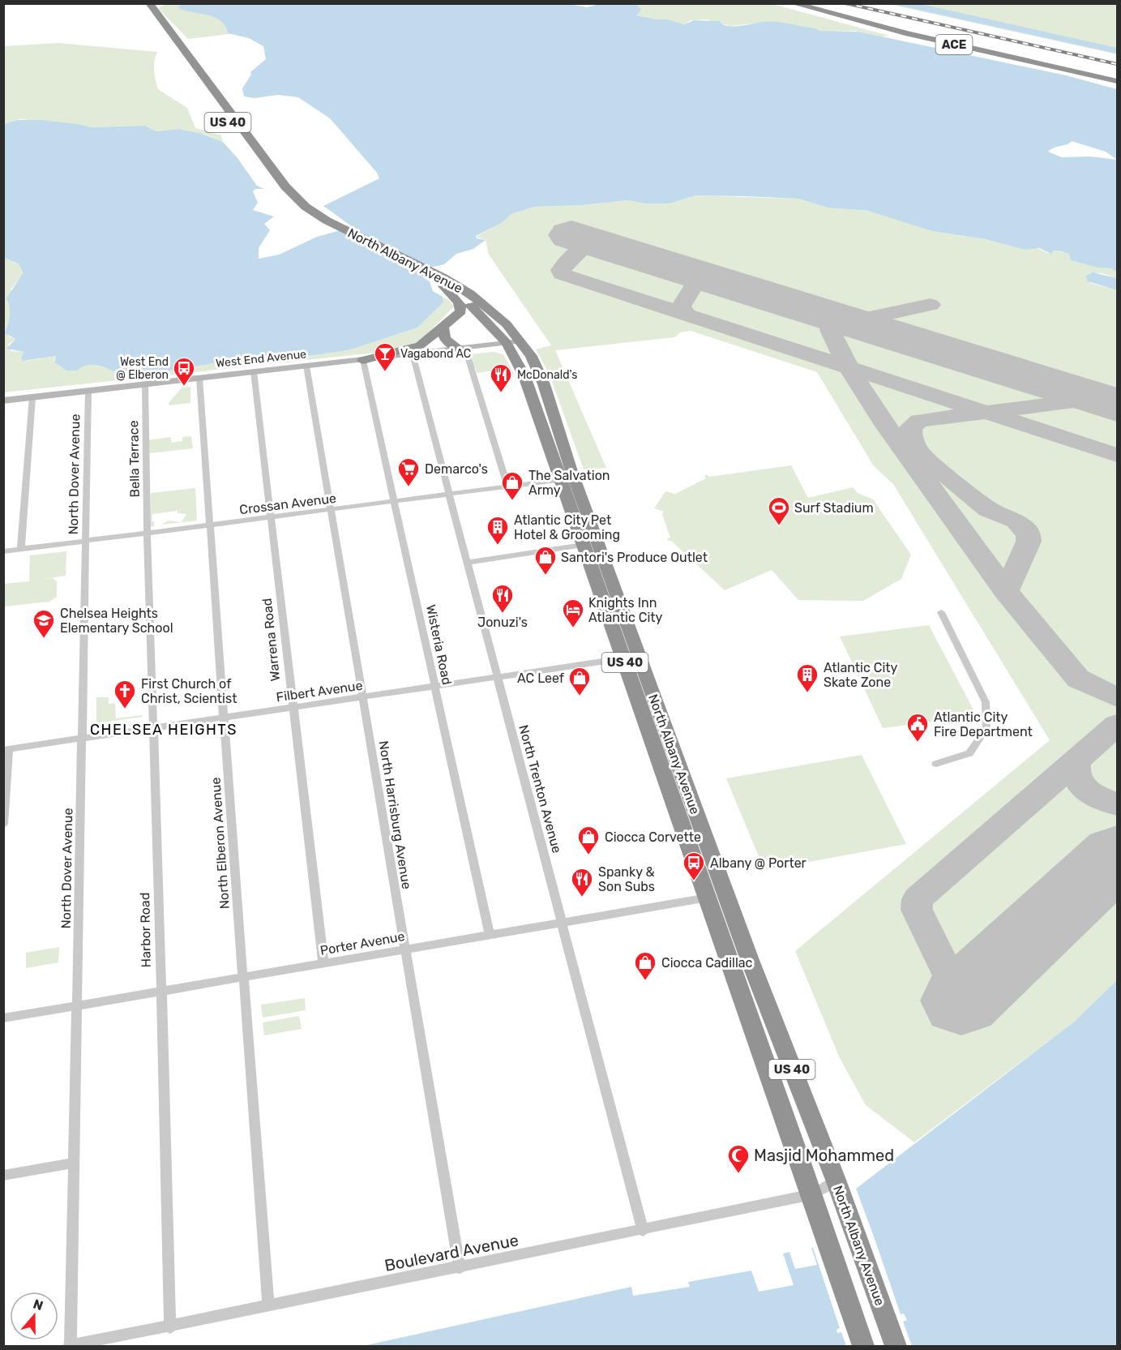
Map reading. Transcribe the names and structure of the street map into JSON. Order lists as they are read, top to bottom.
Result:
{
  "streets": {
    "highway": ["ACE", "US 40", "North Albany Avenue"],
    "main road": ["West End Avenue"],
    "street": [
      "Bella Terrace",
      "North Dover Avenue",
      "Crossan Avenue",
      "Warrena Road",
      "Wisteria Road",
      "Filbert Avenue",
      "North Trenton Avenue",
      "North Harrisburg Avenue",
      "North Elberon Avenue",
      "Harbor Road",
      "Porter Avenue",
      "Boulevard Avenue"
    ]
  },
  "crossings": [
    ["North Albany Avenue", "West End Avenue"],
    ["North Albany Avenue", "Crossan Avenue"],
    ["North Albany Avenue", "Filbert Avenue"],
    ["North Albany Avenue", "Porter Avenue"],
    ["North Albany Avenue", "Boulevard Avenue"],
    ["West End Avenue", "Bella Terrace"],
    ["West End Avenue", "North Dover Avenue"],
    ["West End Avenue", "Warrena Road"],
    ["West End Avenue", "Wisteria Road"],
    ["West End Avenue", "North Trenton Avenue"],
    ["West End Avenue", "North Harrisburg Avenue"],
    ["West End Avenue", "North Elberon Avenue"],
    ["Bella Terrace", "Crossan Avenue"],
    ["Bella Terrace", "Harbor Road"],
    ["North Dover Avenue", "Crossan Avenue"],
    ["North Dover Avenue", "Filbert Avenue"],
    ["North Dover Avenue", "Porter Avenue"],
    ["North Dover Avenue", "Boulevard Avenue"],
    ["Crossan Avenue", "Warrena Road"],
    ["Crossan Avenue", "Wisteria Road"],
    ["Crossan Avenue", "North Trenton Avenue"],
    ["Crossan Avenue", "North Harrisburg Avenue"],
    ["Crossan Avenue", "North Elberon Avenue"],
    ["Crossan Avenue", "Harbor Road"],
    ["Warrena Road", "Filbert Avenue"],
    ["Warrena Road", "Porter Avenue"],
    ["Wisteria Road", "Filbert Avenue"],
    ["Wisteria Road", "Porter Avenue"],
    ["Filbert Avenue", "North Trenton Avenue"],
    ["Filbert Avenue", "North Harrisburg Avenue"],
    ["Filbert Avenue", "North Elberon Avenue"],
    ["Filbert Avenue", "Harbor Road"],
    ["North Trenton Avenue", "Porter Avenue"],
    ["North Trenton Avenue", "Boulevard Avenue"],
    ["North Harrisburg Avenue", "Porter Avenue"],
    ["North Harrisburg Avenue", "Boulevard Avenue"],
    ["North Elberon Avenue", "Porter Avenue"],
    ["North Elberon Avenue", "Boulevard Avenue"],
    ["Harbor Road", "Porter Avenue"],
    ["Harbor Road", "Boulevard Avenue"]
  ],
  "districts": ["CHELSEA HEIGHTS"],
  "places": {
    "bar": ["Vagabond AC"],
    "bus stop": ["West End @ Elberon", "Albany @ Porter"],
    "restaurant": ["McDonald's", "Jonuzi's", "Spanky & Son Subs"],
    "supermarket": ["Demarco's"],
    "shop": [
      "The Salvation Army",
      "Santori's Produce Outlet",
      "AC Leef",
      "Ciocca Corvette",
      "Ciocca Cadillac"
    ],
    "sports": ["Surf Stadium"],
    "building": ["Atlantic City Pet Hotel & Grooming", "Atlantic City Skate Zone"],
    "hotel": ["Knights Inn Atlantic City"],
    "school or university": ["Chelsea Heights Elementary School"],
    "church": ["First Church of Christ, Scientist"],
    "public building": ["Atlantic City Fire Department"],
    "mosque": ["Masjid Mohammed"]
  },
  "north": "top"
}
